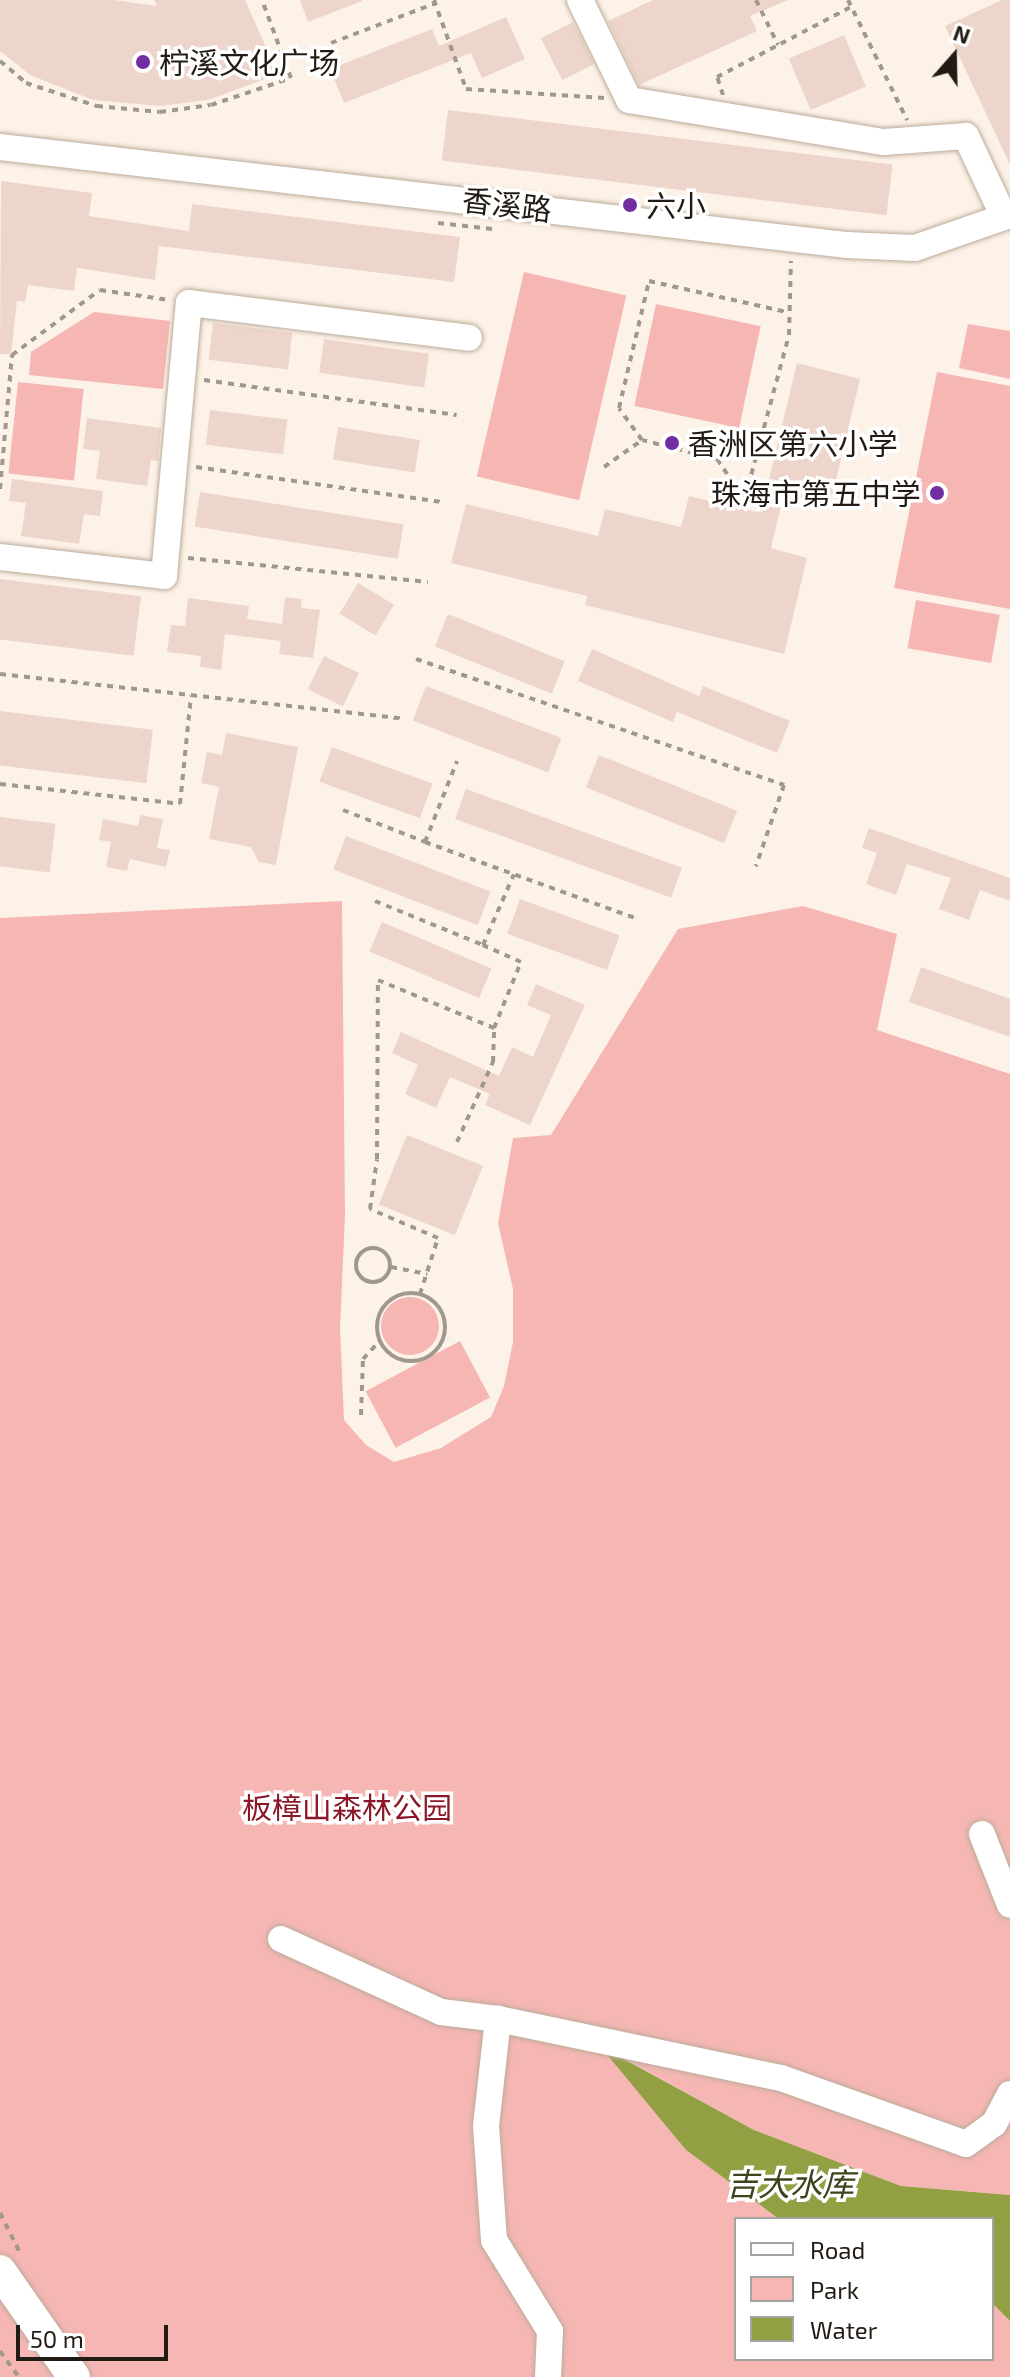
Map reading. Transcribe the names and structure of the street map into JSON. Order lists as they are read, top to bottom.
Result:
{
  "streets": {
    "street": ["香溪路"]
  },
  "water": ["吉大水库"],
  "parks": ["板樟山森林公园"],
  "places": [
    "柠溪文化广场",
    "六小",
    "香洲区第六小学",
    "珠海市第五中学"
  ],
  "legend": ["Road", "Park", "Water"],
  "scale_bar": "50 m",
  "north": "top"
}
